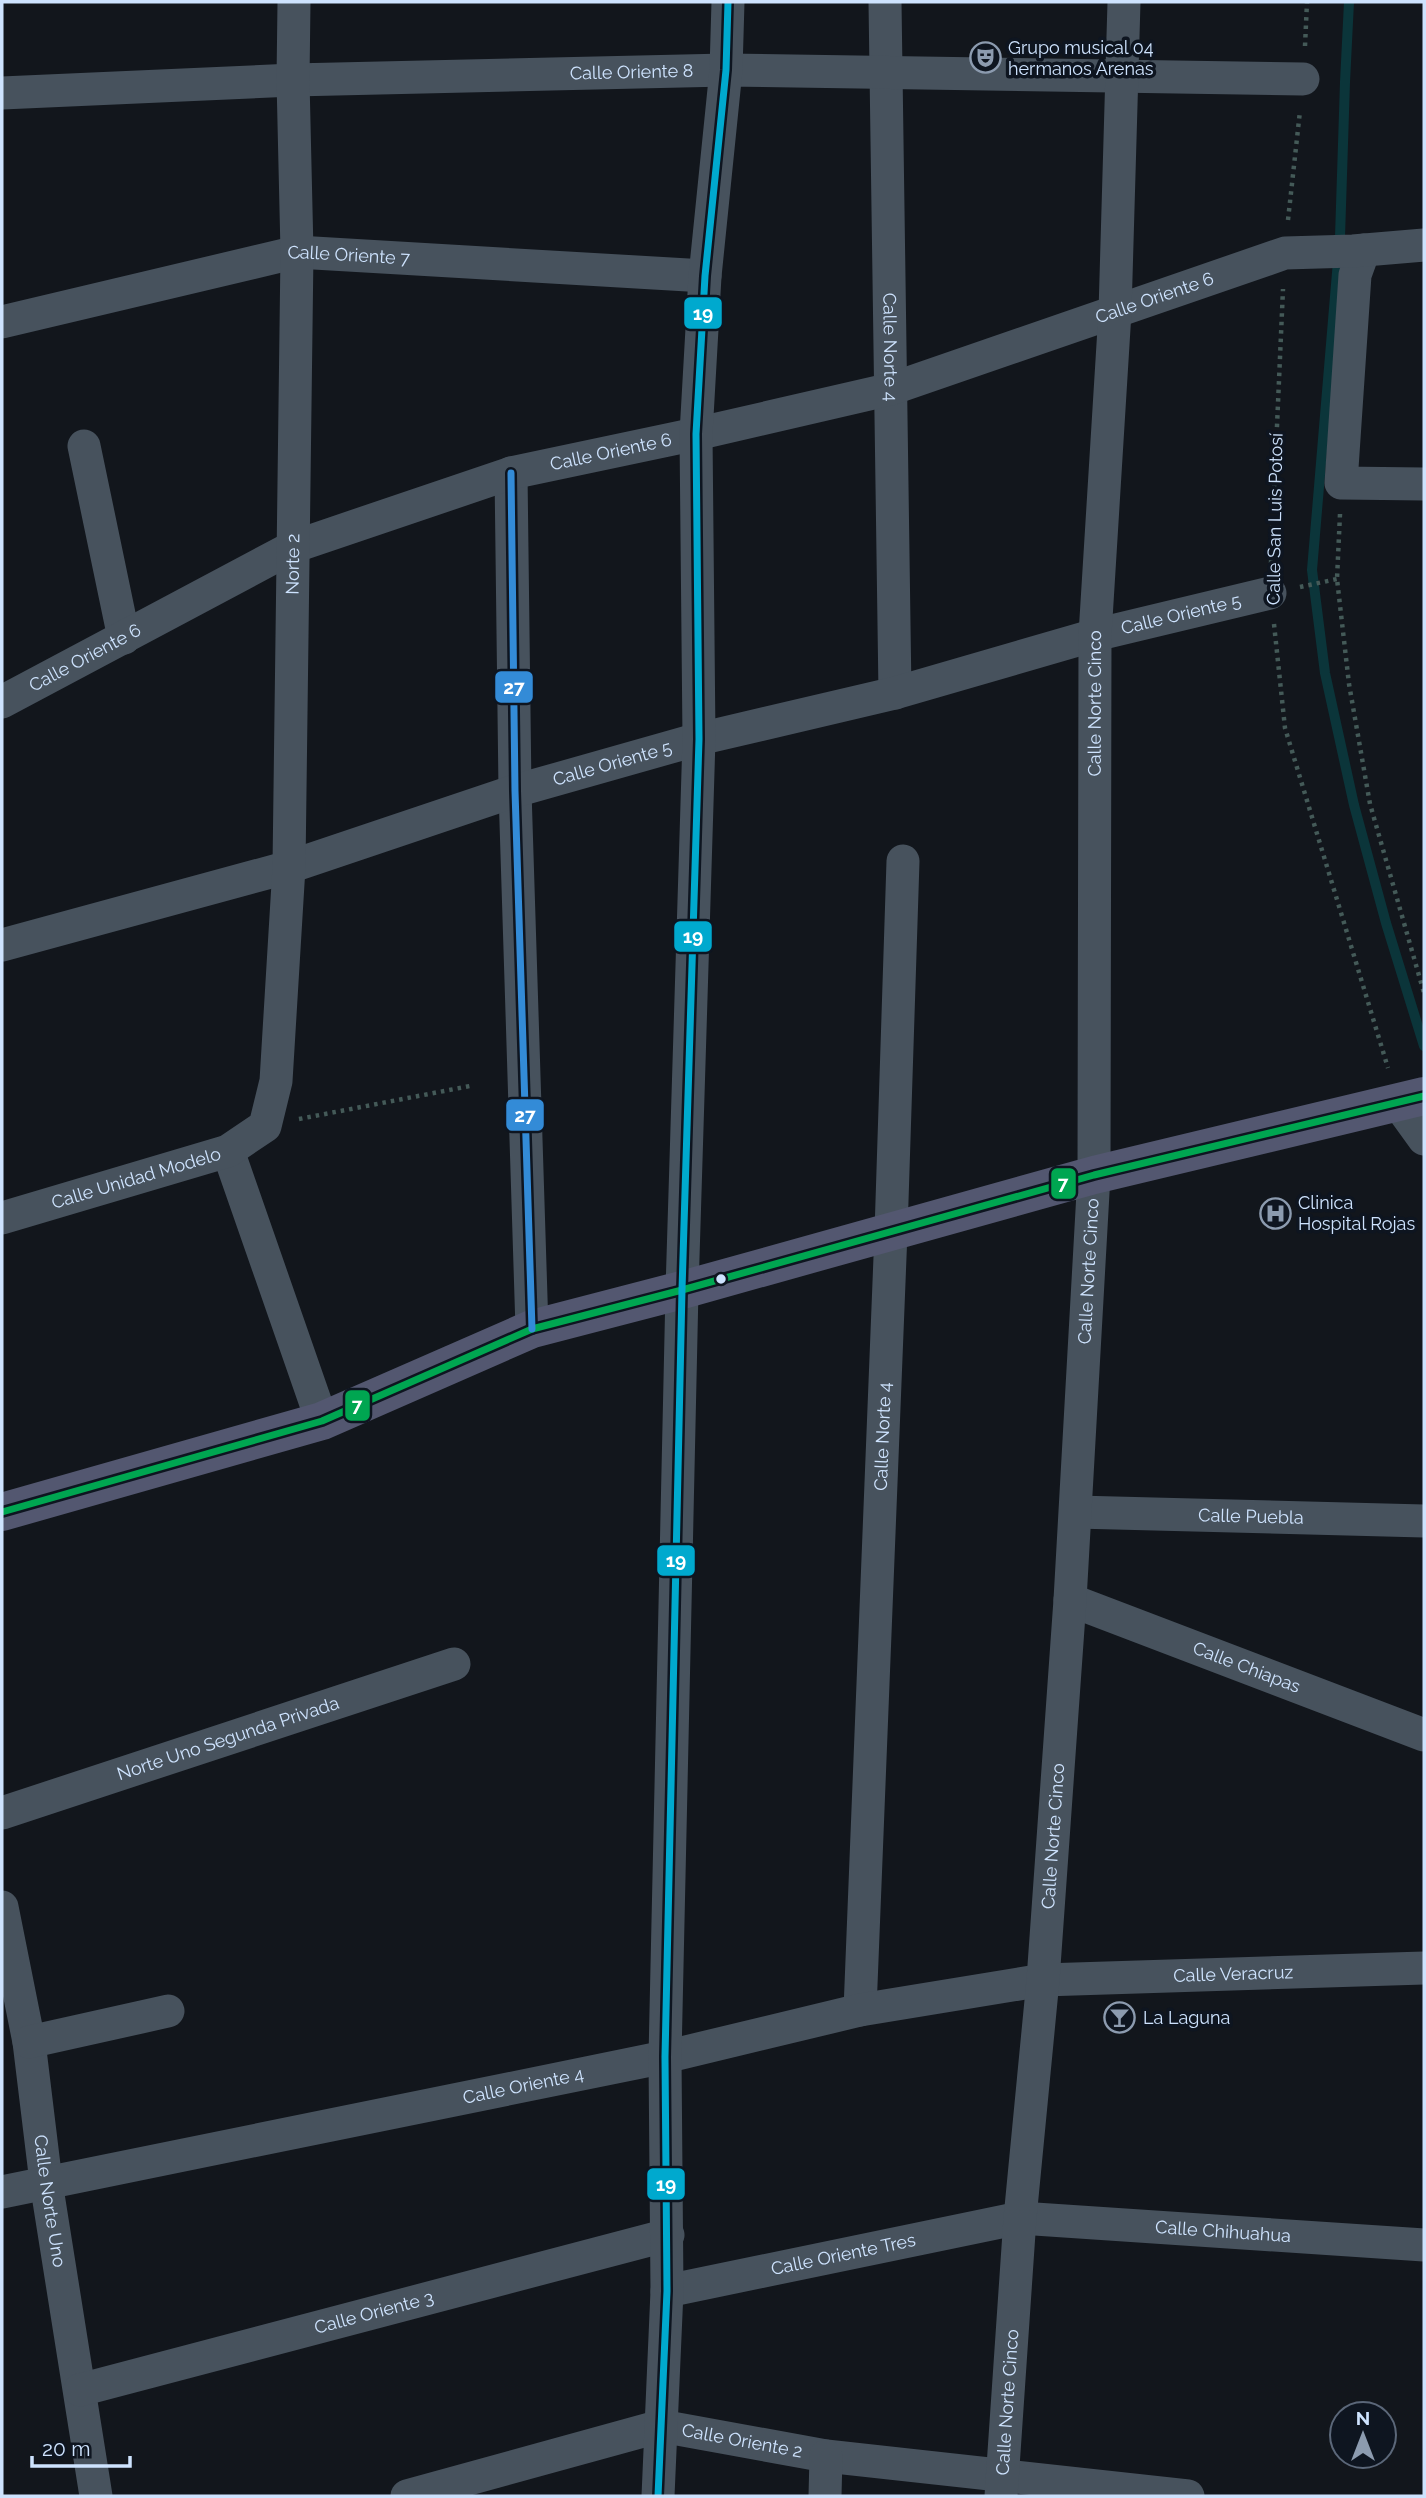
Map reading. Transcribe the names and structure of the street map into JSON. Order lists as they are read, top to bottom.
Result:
{
  "streets": {
    "street": [
      "Calle Oriente 8",
      "Calle Oriente 7",
      "Calle Oriente 6",
      "Calle Norte 4",
      "Norte 2",
      "Calle Oriente 5",
      "Calle Norte Cinco",
      "Calle Unidad Modelo",
      "Calle Puebla",
      "Calle Chiapas",
      "Norte Uno Segunda Privada",
      "Calle Veracruz",
      "Calle Oriente 4",
      "Calle Norte Uno",
      "Calle Chihuahua",
      "Calle Oriente Tres",
      "Calle Oriente 3",
      "Calle Oriente 2"
    ],
    "path": ["Calle San Luis Potosí"]
  },
  "crossings": [
    ["Calle Oriente 8", "Calle Norte 4"],
    ["Calle Oriente 8", "Calle San Luis Potosí"],
    ["Calle Oriente 8", "Norte 2"],
    ["Calle Oriente 8", "Calle Norte Cinco"],
    ["Calle Oriente 7", "Norte 2"],
    ["Calle Oriente 6", "Calle Norte 4"],
    ["Calle Oriente 6", "Calle San Luis Potosí"],
    ["Calle Oriente 6", "Norte 2"],
    ["Calle Oriente 6", "Calle Norte Cinco"],
    ["Calle Norte 4", "Calle Oriente 5"],
    ["Calle Norte 4", "Calle Oriente 4"],
    ["Calle San Luis Potosí", "Calle Oriente 5"],
    ["Norte 2", "Calle Oriente 5"],
    ["Norte 2", "Calle Unidad Modelo"],
    ["Calle Oriente 5", "Calle Norte Cinco"],
    ["Calle Norte Cinco", "Calle Puebla"],
    ["Calle Norte Cinco", "Calle Chiapas"],
    ["Calle Norte Cinco", "Calle Veracruz"],
    ["Calle Norte Cinco", "Calle Oriente 4"],
    ["Calle Norte Cinco", "Calle Chihuahua"],
    ["Calle Norte Cinco", "Calle Oriente Tres"],
    ["Calle Norte Cinco", "Calle Oriente 2"],
    ["Calle Veracruz", "Calle Oriente 4"],
    ["Calle Oriente 4", "Calle Norte Uno"],
    ["Calle Norte Uno", "Calle Oriente 3"],
    ["Calle Chihuahua", "Calle Oriente Tres"]
  ],
  "places": {
    "theatre": ["Grupo musical 04 hermanos Arenas"],
    "hospital": ["Clinica Hospital Rojas"],
    "bar": ["La Laguna"]
  },
  "lines": ["transit line 19", "transit line 27", "transit line 7"],
  "scale_bar": "20 m",
  "north": "top"
}
